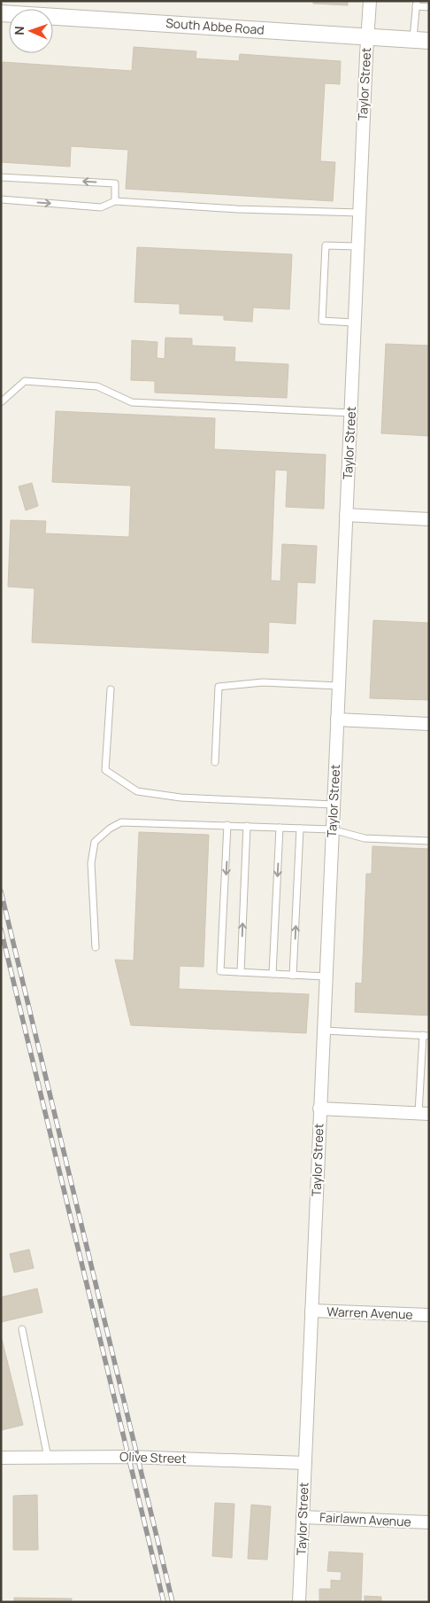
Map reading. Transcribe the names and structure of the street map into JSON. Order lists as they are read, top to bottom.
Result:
{
  "streets": {
    "street": [
      "South Abbe Road",
      "Taylor Street",
      "Warren Avenue",
      "Olive Street",
      "Fairlawn Avenue"
    ]
  },
  "crossings": [
    ["South Abbe Road", "Taylor Street"],
    ["Taylor Street", "Warren Avenue"],
    ["Taylor Street", "Olive Street"],
    ["Taylor Street", "Fairlawn Avenue"]
  ],
  "north": "left"
}
